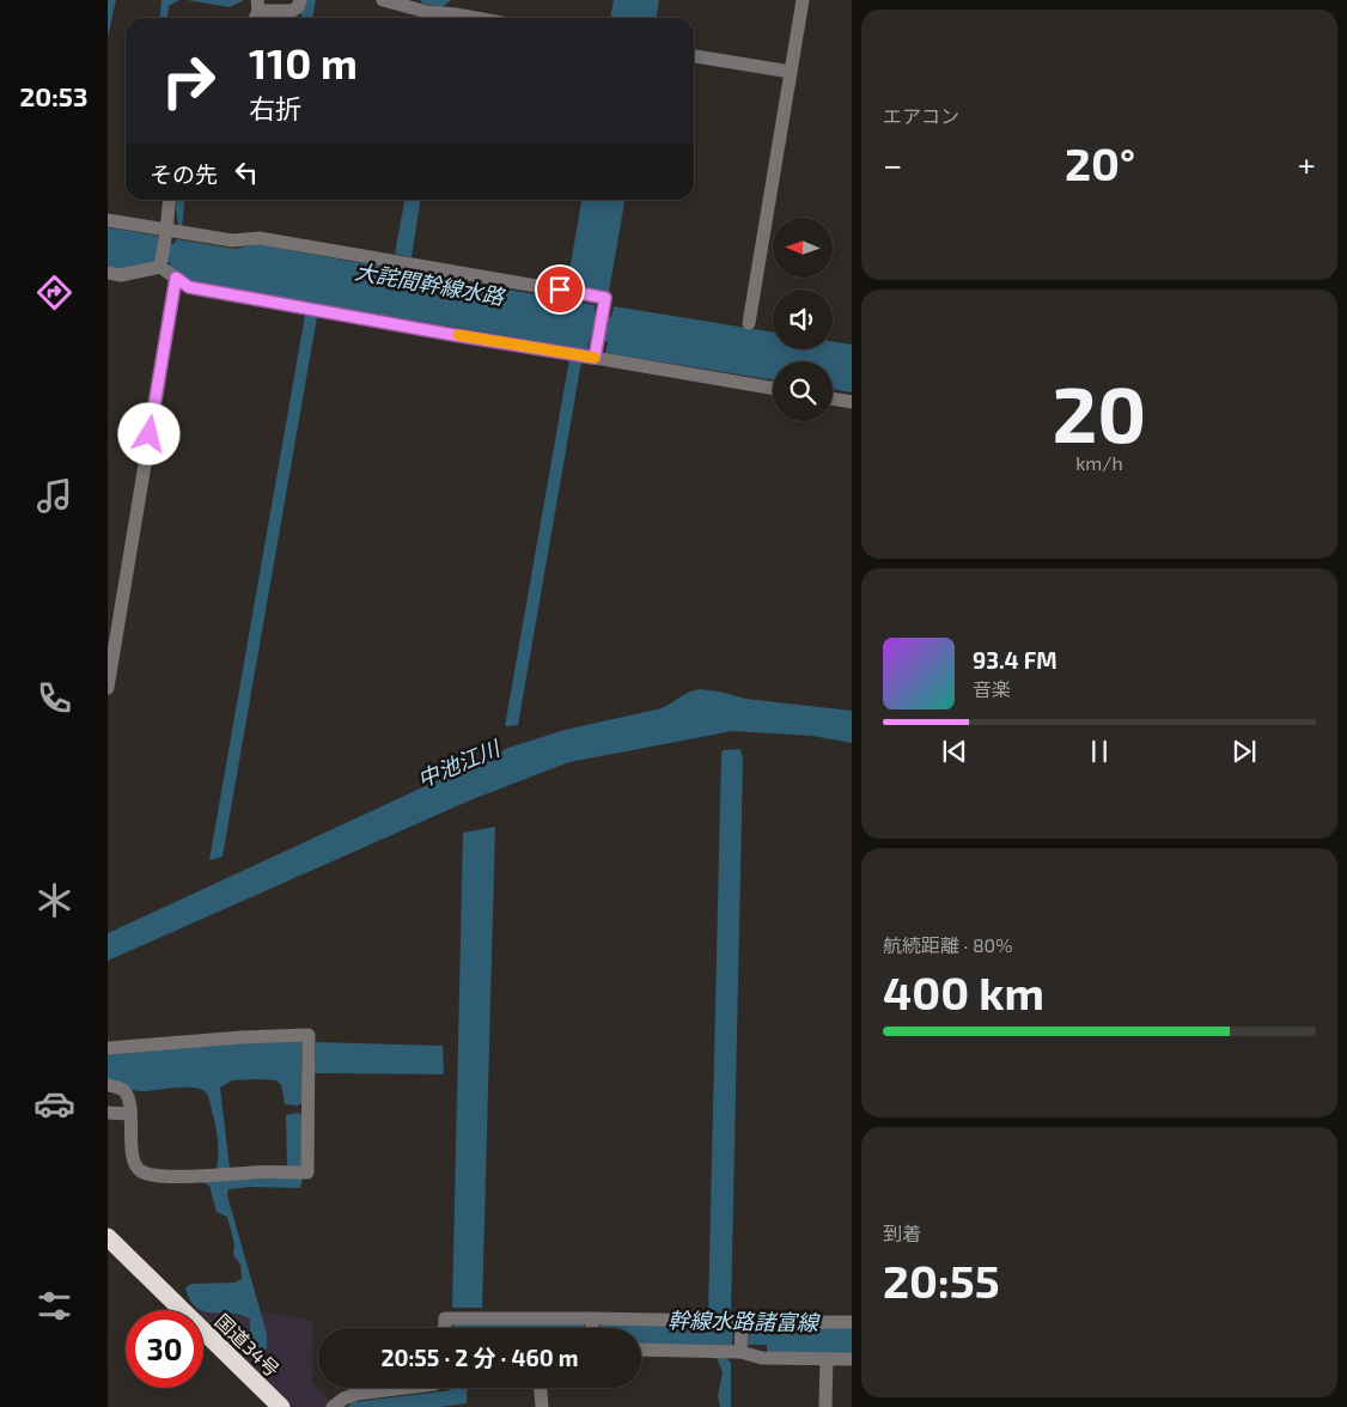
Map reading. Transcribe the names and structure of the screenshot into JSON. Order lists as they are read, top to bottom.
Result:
{
  "streets": {
    "highway": ["国道34号"]
  },
  "water": ["大詫間幹線水路", "中池江川", "幹線水路諸富線"],
  "north": "left",
  "page": {
    "tabs": "20:53",
    "tile": [
      "エアコン",
      ["20", "km/h"],
      ["航続距離 · 80%", "400 km"],
      ["到着", "20:55"]
    ],
    "turn": ["110 m", "右折"],
    "heat": ["−", "20°", "+"],
    "then": "その先",
    "song": ["93.4 FM", "音楽"],
    "limit": "30",
    "trip": "20:55 · 2 分 · 460 m"
  }
}
